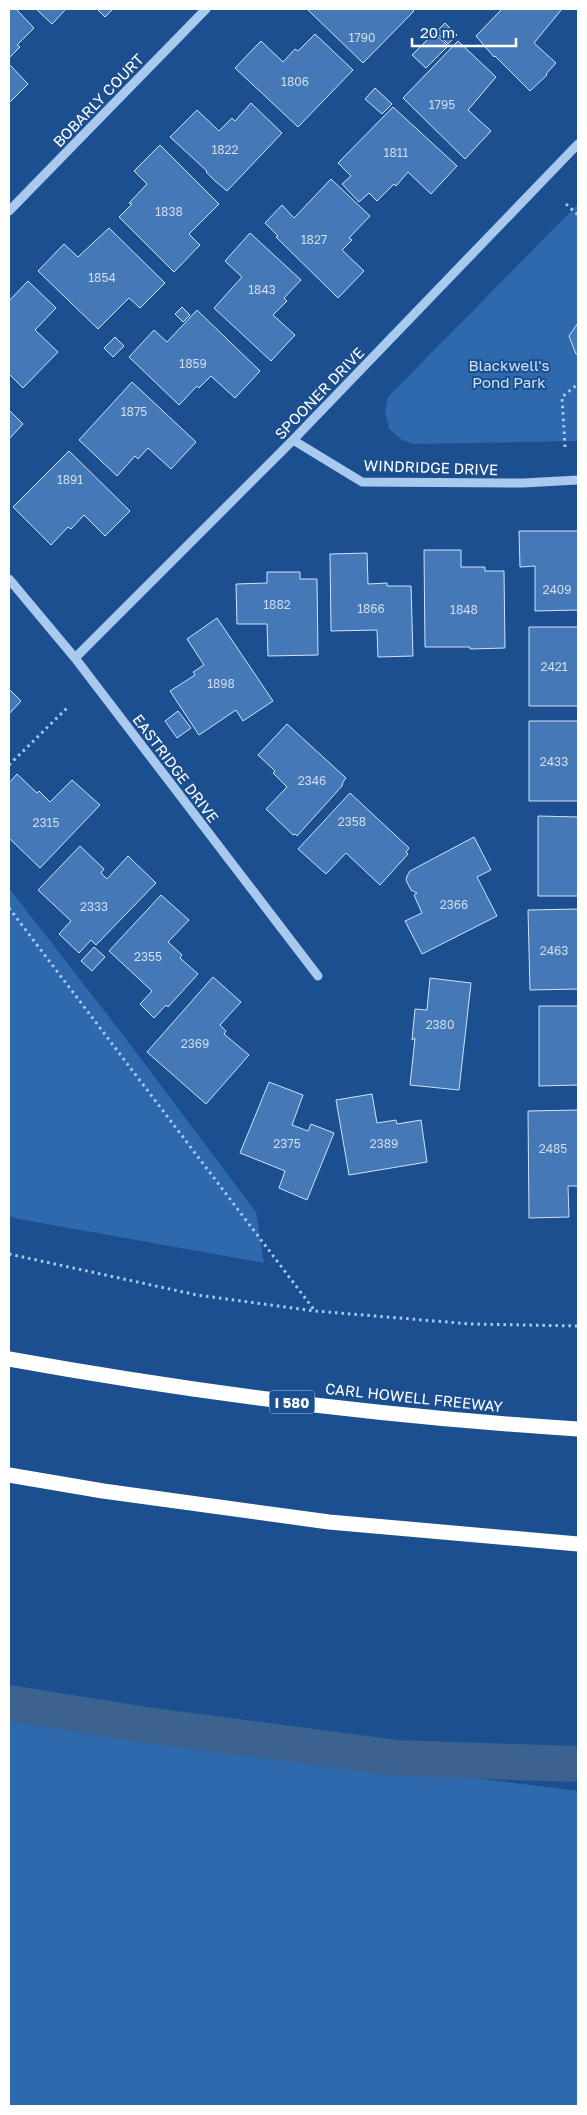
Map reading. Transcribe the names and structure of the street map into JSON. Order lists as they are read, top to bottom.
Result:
{
  "streets": {
    "highway": ["CARL HOWELL FREEWAY", "I 580"],
    "street": [
      "BOBARLY COURT",
      "SPOONER DRIVE",
      "WINDRIDGE DRIVE",
      "EASTRIDGE DRIVE"
    ]
  },
  "crossings": [
    ["SPOONER DRIVE", "WINDRIDGE DRIVE"],
    ["SPOONER DRIVE", "EASTRIDGE DRIVE"]
  ],
  "parks": ["Blackwell's Pond Park"],
  "house_numbers": [
    "1790",
    "1806",
    "1795",
    "1822",
    "1811",
    "1838",
    "1827",
    "1854",
    "1843",
    "1859",
    "1875",
    "1891",
    "2409",
    "1882",
    "1866",
    "1848",
    "2421",
    "1898",
    "2433",
    "2346",
    "2358",
    "2315",
    "2366",
    "2333",
    "2463",
    "2355",
    "2380",
    "2369",
    "2375",
    "2389",
    "2485"
  ],
  "scale_bar": "20 m"
}
